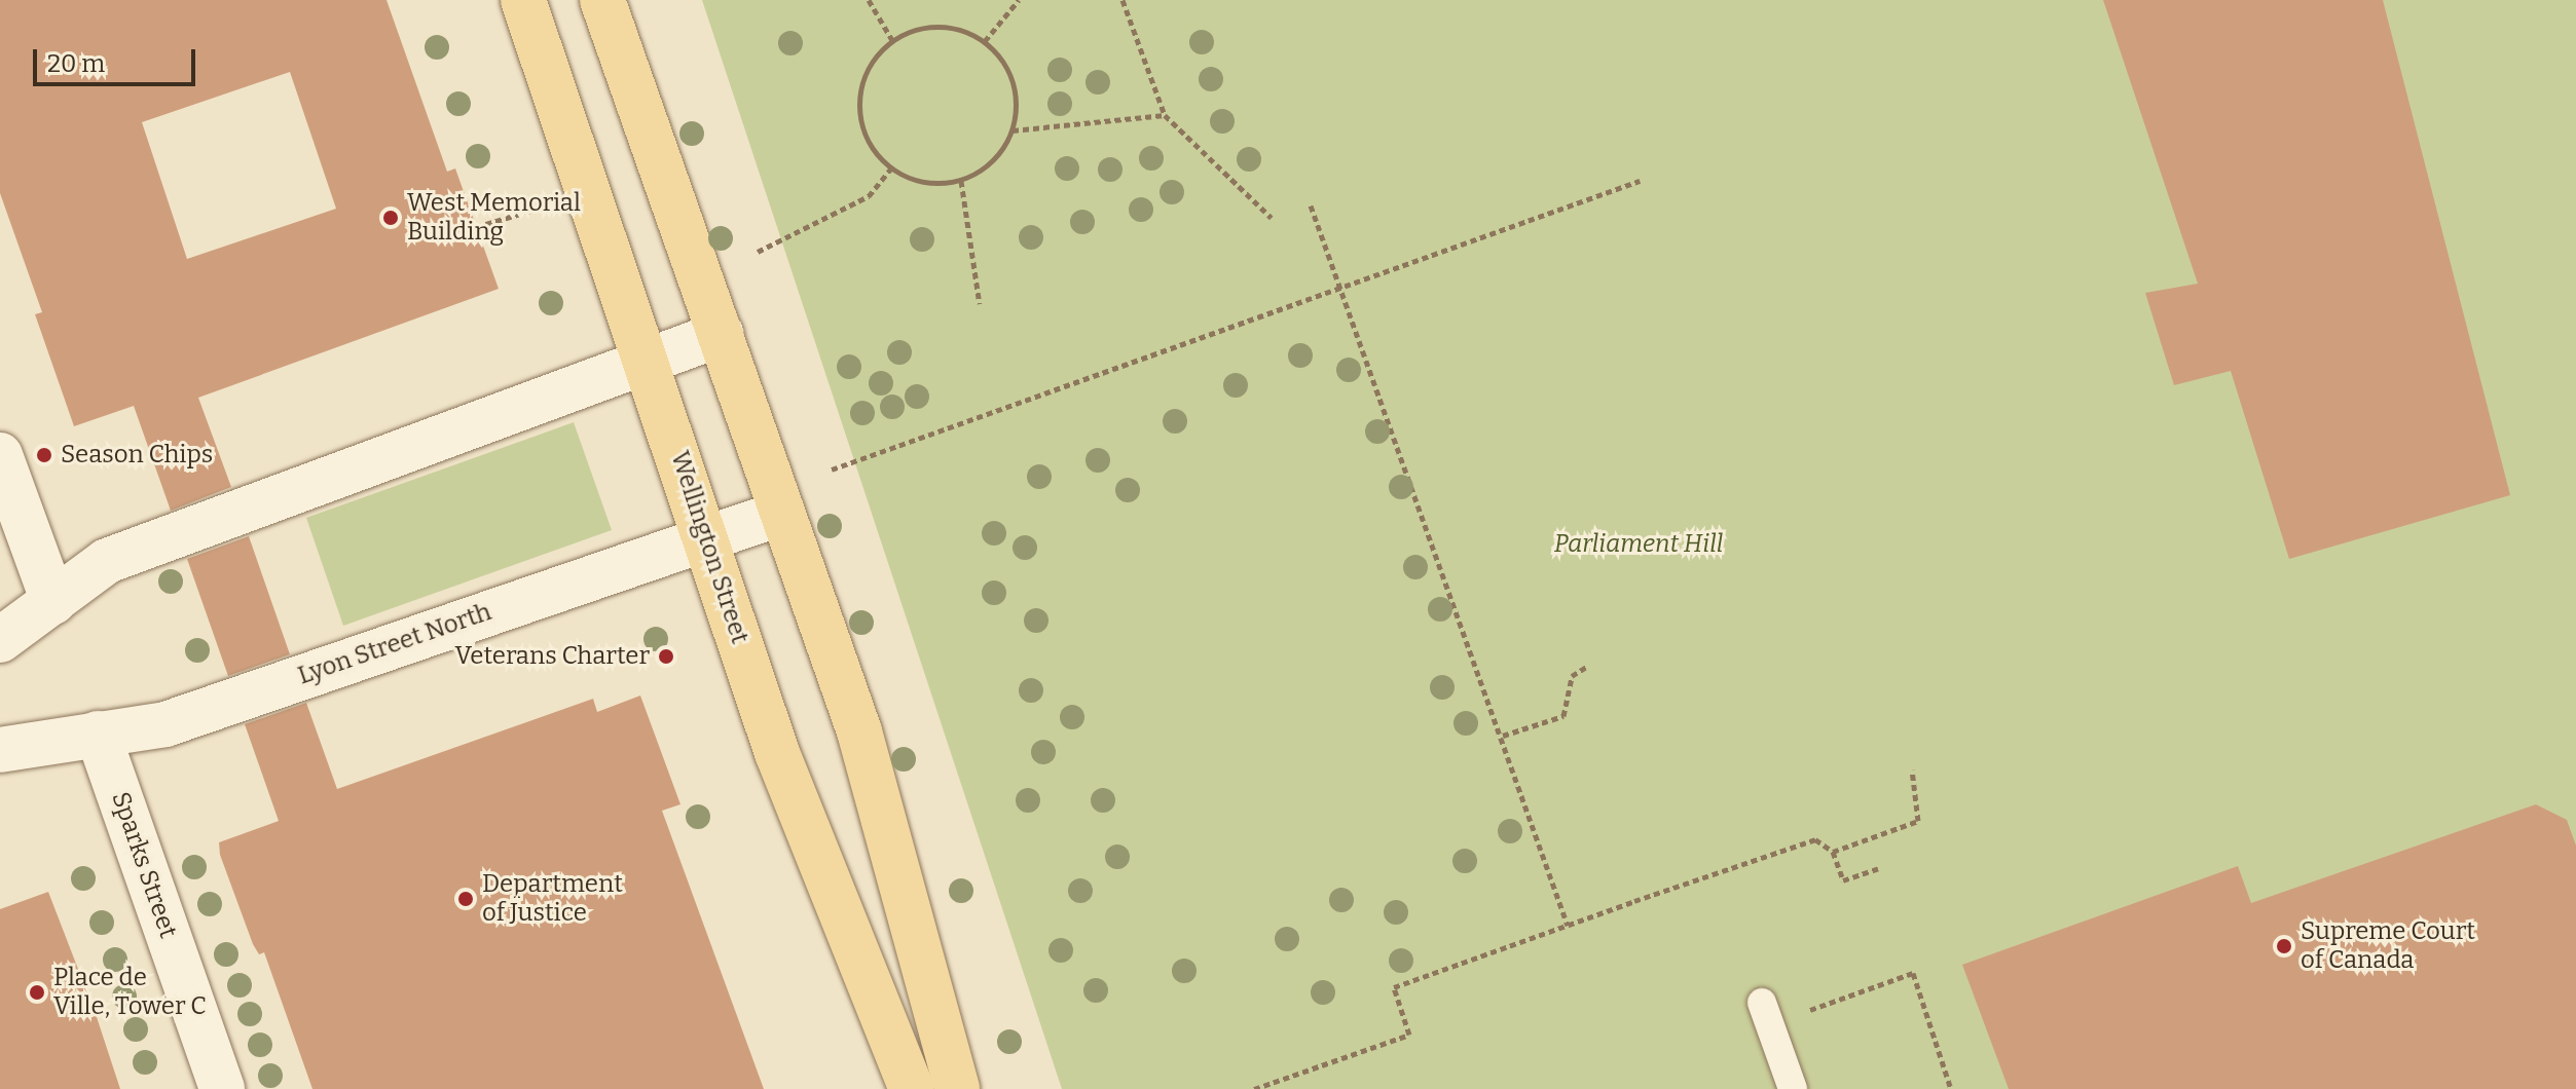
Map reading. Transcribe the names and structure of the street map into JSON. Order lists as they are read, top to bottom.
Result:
{
  "streets": {
    "main road": ["Wellington Street"],
    "street": ["Lyon Street North", "Sparks Street"]
  },
  "crossings": [
    ["Wellington Street", "Lyon Street North"],
    ["Lyon Street North", "Sparks Street"]
  ],
  "parks": ["Parliament Hill"],
  "places": [
    "West Memorial Building",
    "Season Chips",
    "Veterans Charter",
    "Department of Justice",
    "Supreme Court of Canada",
    "Place de Ville, Tower C"
  ],
  "scale_bar": "20 m"
}
